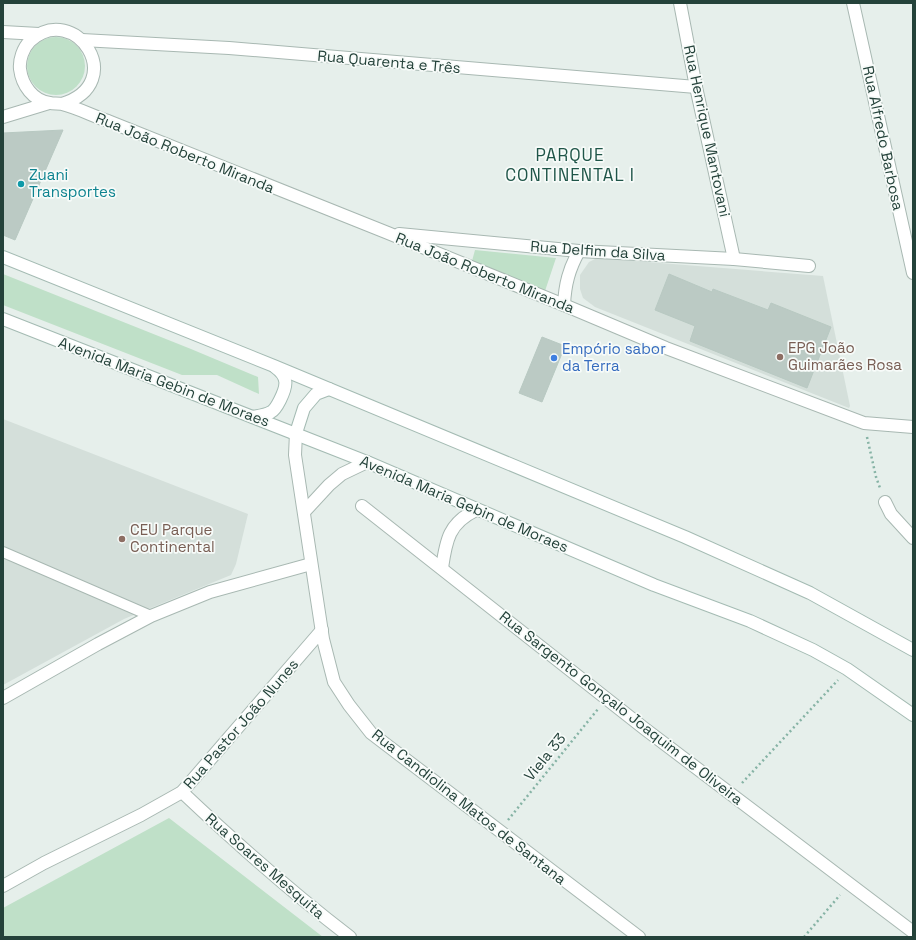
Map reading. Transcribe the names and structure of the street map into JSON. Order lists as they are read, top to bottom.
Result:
{
  "streets": {
    "street": [
      "Rua Quarenta e Três",
      "Rua Henrique Mantovani",
      "Rua Alfredo Barbosa",
      "Rua João Roberto Miranda",
      "Rua Delfim da Silva",
      "Avenida Maria Gebin de Moraes",
      "Rua Sargento Gonçalo Joaquim de Oliveira",
      "Rua Pastor João Nunes",
      "Rua Candiolina Matos de Santana",
      "Rua Soares Mesquita"
    ],
    "path": ["Viela 33"]
  },
  "crossings": [
    ["Rua Quarenta e Três", "Rua Henrique Mantovani"],
    ["Rua Quarenta e Três", "Rua João Roberto Miranda"],
    ["Rua Henrique Mantovani", "Rua Delfim da Silva"],
    ["Rua João Roberto Miranda", "Rua Delfim da Silva"],
    ["Avenida Maria Gebin de Moraes", "Rua Candiolina Matos de Santana"],
    ["Rua Sargento Gonçalo Joaquim de Oliveira", "Viela 33"],
    ["Rua Pastor João Nunes", "Rua Candiolina Matos de Santana"],
    ["Rua Pastor João Nunes", "Rua Soares Mesquita"],
    ["Viela 33", "Rua Candiolina Matos de Santana"]
  ],
  "districts": ["PARQUE CONTINENTAL I"],
  "places": [
    "Zuani Transportes",
    "EPG João Guimarães Rosa",
    "Empório sabor da Terra",
    "CEU Parque Continental"
  ]
}
